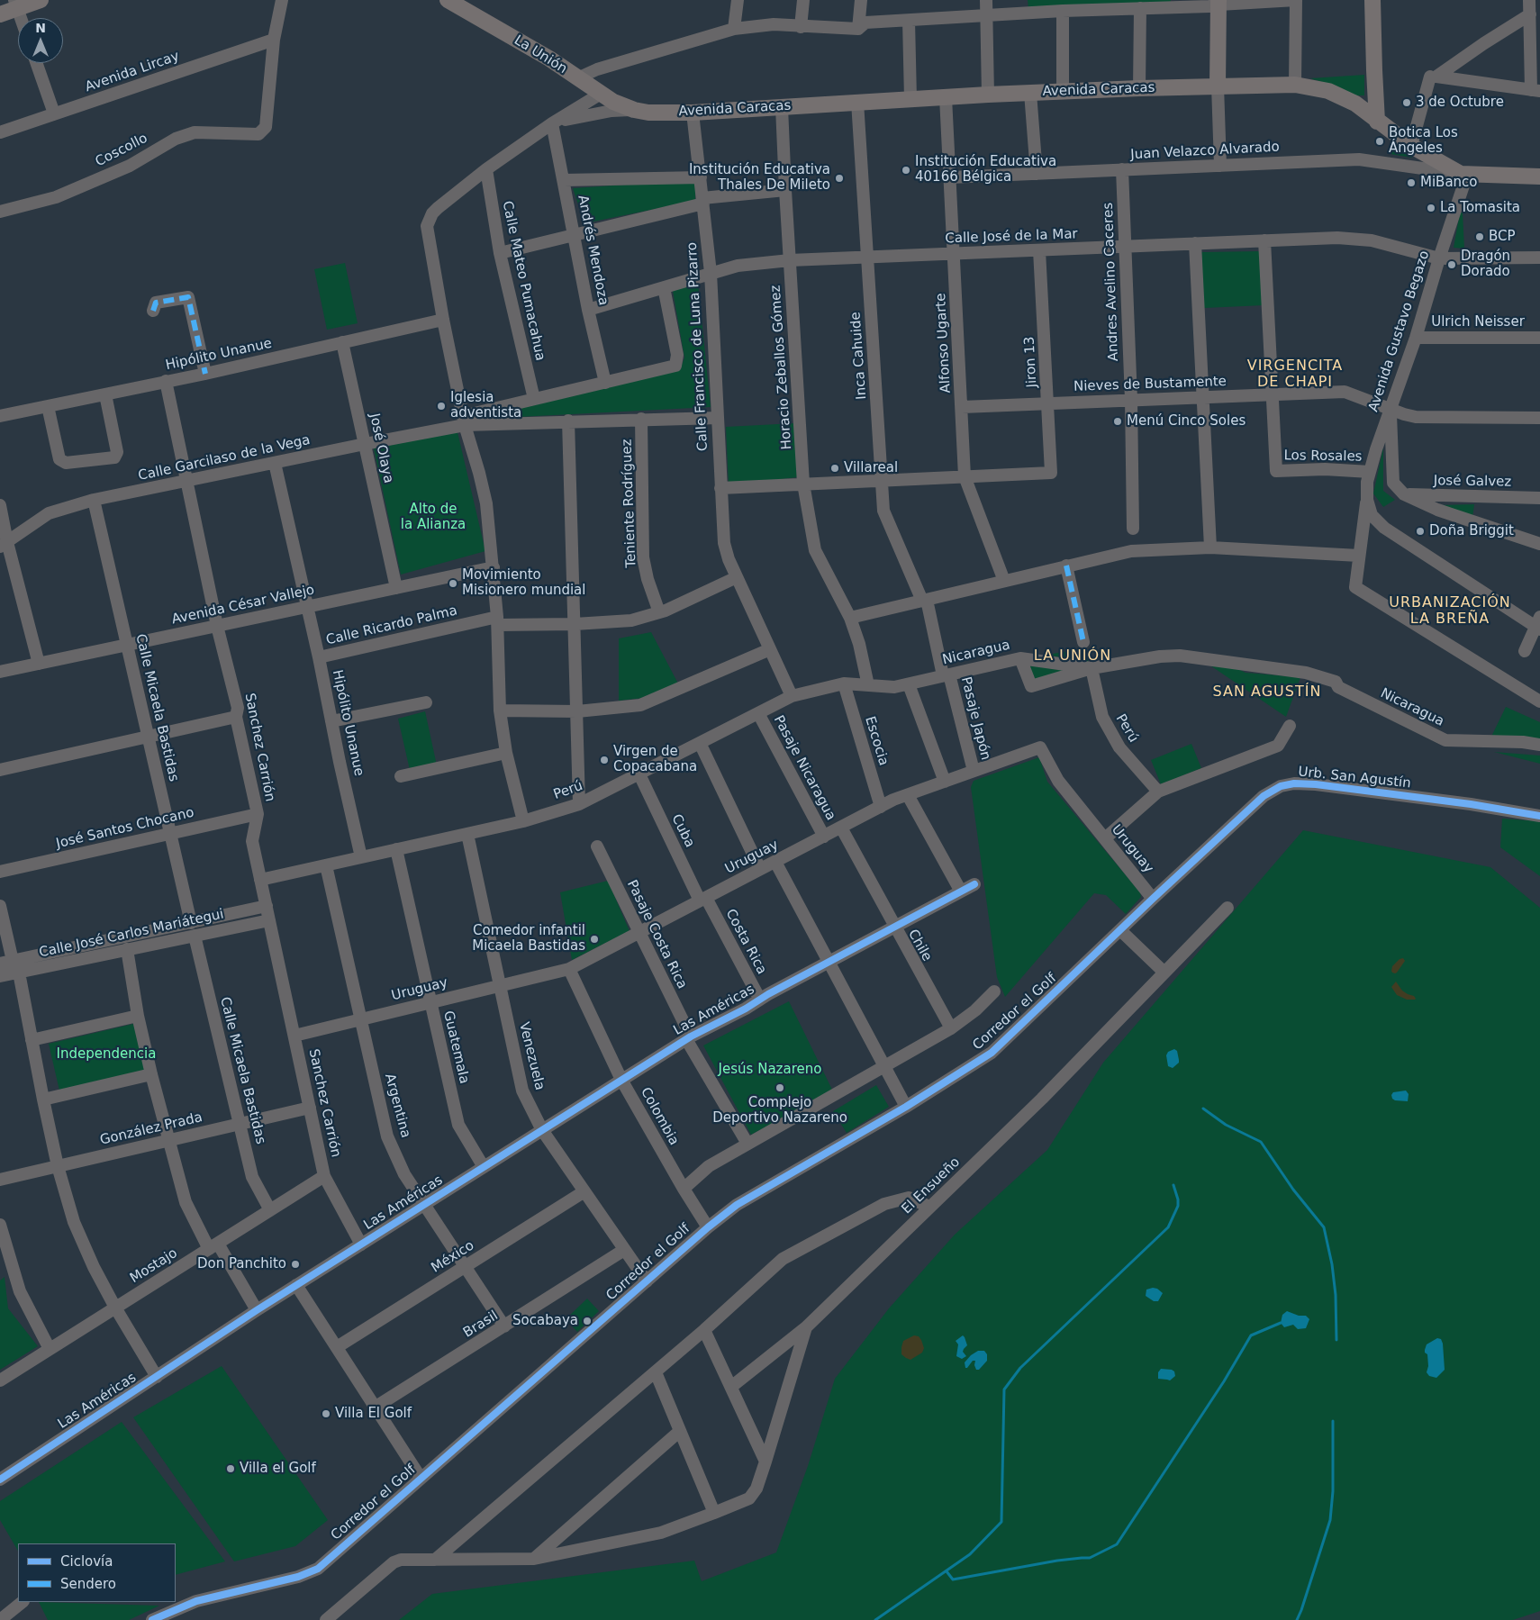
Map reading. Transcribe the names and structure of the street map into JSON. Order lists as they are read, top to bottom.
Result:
{
  "streets": {
    "main road": ["La Unión", "Avenida Caracas"],
    "street": [
      "Avenida Lircay",
      "Coscollo",
      "Juan Velazco Alvarado",
      "Calle José de la Mar",
      "Andrés Mendoza",
      "Calle Mateo Pumacahua",
      "Andres Avelino Caceres",
      "Ulrich Neisser",
      "Avenida Gustavo Begazo",
      "Alfonso Ugarte",
      "Calle Francisco de Luna Pizarro",
      "Hipólito Unanue",
      "Inca Cahuide",
      "Jiron 13",
      "Horacio Zeballos Gómez",
      "Nieves de Bustamente",
      "José Olaya",
      "Los Rosales",
      "Calle Garcilaso de la Vega",
      "José Galvez",
      "Teniente Rodríguez",
      "Avenida César Vallejo",
      "Calle Ricardo Palma",
      "Nicaragua",
      "Calle Micaela Bastidas",
      "Pasaje Japón",
      "Perú",
      "Escocia",
      "Sanchez Carrión",
      "Pasaje Nicaragua",
      "Urb. San Agustín",
      "José Santos Chocano",
      "Cuba",
      "Uruguay",
      "Calle José Carlos Mariátegui",
      "Pasaje Costa Rica",
      "Costa Rica",
      "Chile",
      "Las Américas",
      "Corredor el Golf",
      "Guatemala",
      "Venezuela",
      "Argentina",
      "Colombia",
      "González Prada",
      "El Ensueño",
      "México",
      "Mostajo",
      "Brasil"
    ]
  },
  "crossings": [
    ["La Unión", "Avenida Caracas"],
    ["Avenida Lircay", "Coscollo"],
    ["Avenida Caracas", "Juan Velazco Alvarado"],
    ["Avenida Caracas", "Avenida Gustavo Begazo"],
    ["Avenida Caracas", "Alfonso Ugarte"],
    ["Avenida Caracas", "Calle Francisco de Luna Pizarro"],
    ["Avenida Caracas", "Inca Cahuide"],
    ["Avenida Caracas", "Horacio Zeballos Gómez"],
    ["Juan Velazco Alvarado", "Andres Avelino Caceres"],
    ["Juan Velazco Alvarado", "Avenida Gustavo Begazo"],
    ["Juan Velazco Alvarado", "Alfonso Ugarte"],
    ["Calle José de la Mar", "Andrés Mendoza"],
    ["Calle José de la Mar", "Andres Avelino Caceres"],
    ["Calle José de la Mar", "Avenida Gustavo Begazo"],
    ["Calle José de la Mar", "Alfonso Ugarte"],
    ["Calle José de la Mar", "Calle Francisco de Luna Pizarro"],
    ["Calle José de la Mar", "Inca Cahuide"],
    ["Calle José de la Mar", "Jiron 13"],
    ["Calle José de la Mar", "Horacio Zeballos Gómez"],
    ["Andres Avelino Caceres", "Nieves de Bustamente"],
    ["Ulrich Neisser", "Avenida Gustavo Begazo"],
    ["Avenida Gustavo Begazo", "Nieves de Bustamente"],
    ["Avenida Gustavo Begazo", "Los Rosales"],
    ["Alfonso Ugarte", "Jiron 13"],
    ["Alfonso Ugarte", "Nieves de Bustamente"],
    ["Calle Francisco de Luna Pizarro", "Calle Ricardo Palma"],
    ["Calle Francisco de Luna Pizarro", "Perú"],
    ["Hipólito Unanue", "José Olaya"],
    ["Hipólito Unanue", "Calle Garcilaso de la Vega"],
    ["Hipólito Unanue", "Avenida César Vallejo"],
    ["Hipólito Unanue", "Calle Ricardo Palma"],
    ["Hipólito Unanue", "Perú"],
    ["Hipólito Unanue", "Sanchez Carrión"],
    ["Inca Cahuide", "Pasaje Japón"],
    ["Jiron 13", "Nieves de Bustamente"],
    ["Horacio Zeballos Gómez", "Nicaragua"],
    ["Horacio Zeballos Gómez", "Perú"],
    ["Nieves de Bustamente", "Los Rosales"],
    ["José Olaya", "Calle Garcilaso de la Vega"],
    ["José Olaya", "Avenida César Vallejo"],
    ["Calle Garcilaso de la Vega", "Calle Micaela Bastidas"],
    ["Calle Garcilaso de la Vega", "Sanchez Carrión"],
    ["Teniente Rodríguez", "Calle Ricardo Palma"],
    ["Avenida César Vallejo", "Calle Micaela Bastidas"],
    ["Avenida César Vallejo", "Sanchez Carrión"],
    ["Nicaragua", "Pasaje Japón"],
    ["Nicaragua", "Perú"],
    ["Calle Micaela Bastidas", "José Santos Chocano"],
    ["Calle Micaela Bastidas", "Calle José Carlos Mariátegui"],
    ["Calle Micaela Bastidas", "González Prada"],
    ["Calle Micaela Bastidas", "Mostajo"],
    ["Pasaje Japón", "Uruguay"],
    ["Perú", "Escocia"],
    ["Perú", "Sanchez Carrión"],
    ["Perú", "Pasaje Nicaragua"],
    ["Perú", "Cuba"],
    ["Perú", "Guatemala"],
    ["Perú", "Venezuela"],
    ["Perú", "Argentina"],
    ["Escocia", "Uruguay"],
    ["Sanchez Carrión", "José Santos Chocano"],
    ["Sanchez Carrión", "Uruguay"],
    ["Sanchez Carrión", "Calle José Carlos Mariátegui"],
    ["Sanchez Carrión", "Las Américas"],
    ["Sanchez Carrión", "González Prada"],
    ["Sanchez Carrión", "Mostajo"],
    ["Pasaje Nicaragua", "Uruguay"],
    ["Urb. San Agustín", "Uruguay"],
    ["Urb. San Agustín", "Corredor el Golf"],
    ["Cuba", "Uruguay"],
    ["Cuba", "Costa Rica"],
    ["Uruguay", "Pasaje Costa Rica"],
    ["Uruguay", "Costa Rica"],
    ["Uruguay", "Chile"],
    ["Uruguay", "Corredor el Golf"],
    ["Uruguay", "Guatemala"],
    ["Uruguay", "Venezuela"],
    ["Uruguay", "Argentina"],
    ["Uruguay", "Colombia"],
    ["Pasaje Costa Rica", "Las Américas"],
    ["Costa Rica", "Las Américas"],
    ["Chile", "Las Américas"],
    ["Las Américas", "Guatemala"],
    ["Las Américas", "Venezuela"],
    ["Las Américas", "Argentina"],
    ["Las Américas", "Colombia"],
    ["Corredor el Golf", "Venezuela"],
    ["Corredor el Golf", "Colombia"],
    ["Venezuela", "México"],
    ["Venezuela", "Brasil"],
    ["Argentina", "México"],
    ["Argentina", "Brasil"]
  ],
  "districts": [
    "VIRGENCITA DE CHAPI",
    "URBANIZACIÓN LA BREÑA",
    "LA UNIÓN",
    "SAN AGUSTÍN"
  ],
  "parks": ["Alto de la Alianza", "Independencia", "Jesús Nazareno"],
  "places": [
    "3 de Octubre",
    "Botica Los Ángeles",
    "Institución Educativa 40166 Bélgica",
    "Institución Educativa Thales De Mileto",
    "MiBanco",
    "La Tomasita",
    "BCP",
    "Dragón Dorado",
    "Iglesia adventista",
    "Menú Cinco Soles",
    "Villareal",
    "Doña Briggit",
    "Movimiento Misionero mundial",
    "Virgen de Copacabana",
    "Comedor infantil Micaela Bastidas",
    "Complejo Deportivo Nazareno",
    "Don Panchito",
    "Socabaya",
    "Villa El Golf",
    "Villa el Golf"
  ],
  "legend": ["Ciclovía", "Sendero"],
  "north": "top"
}
